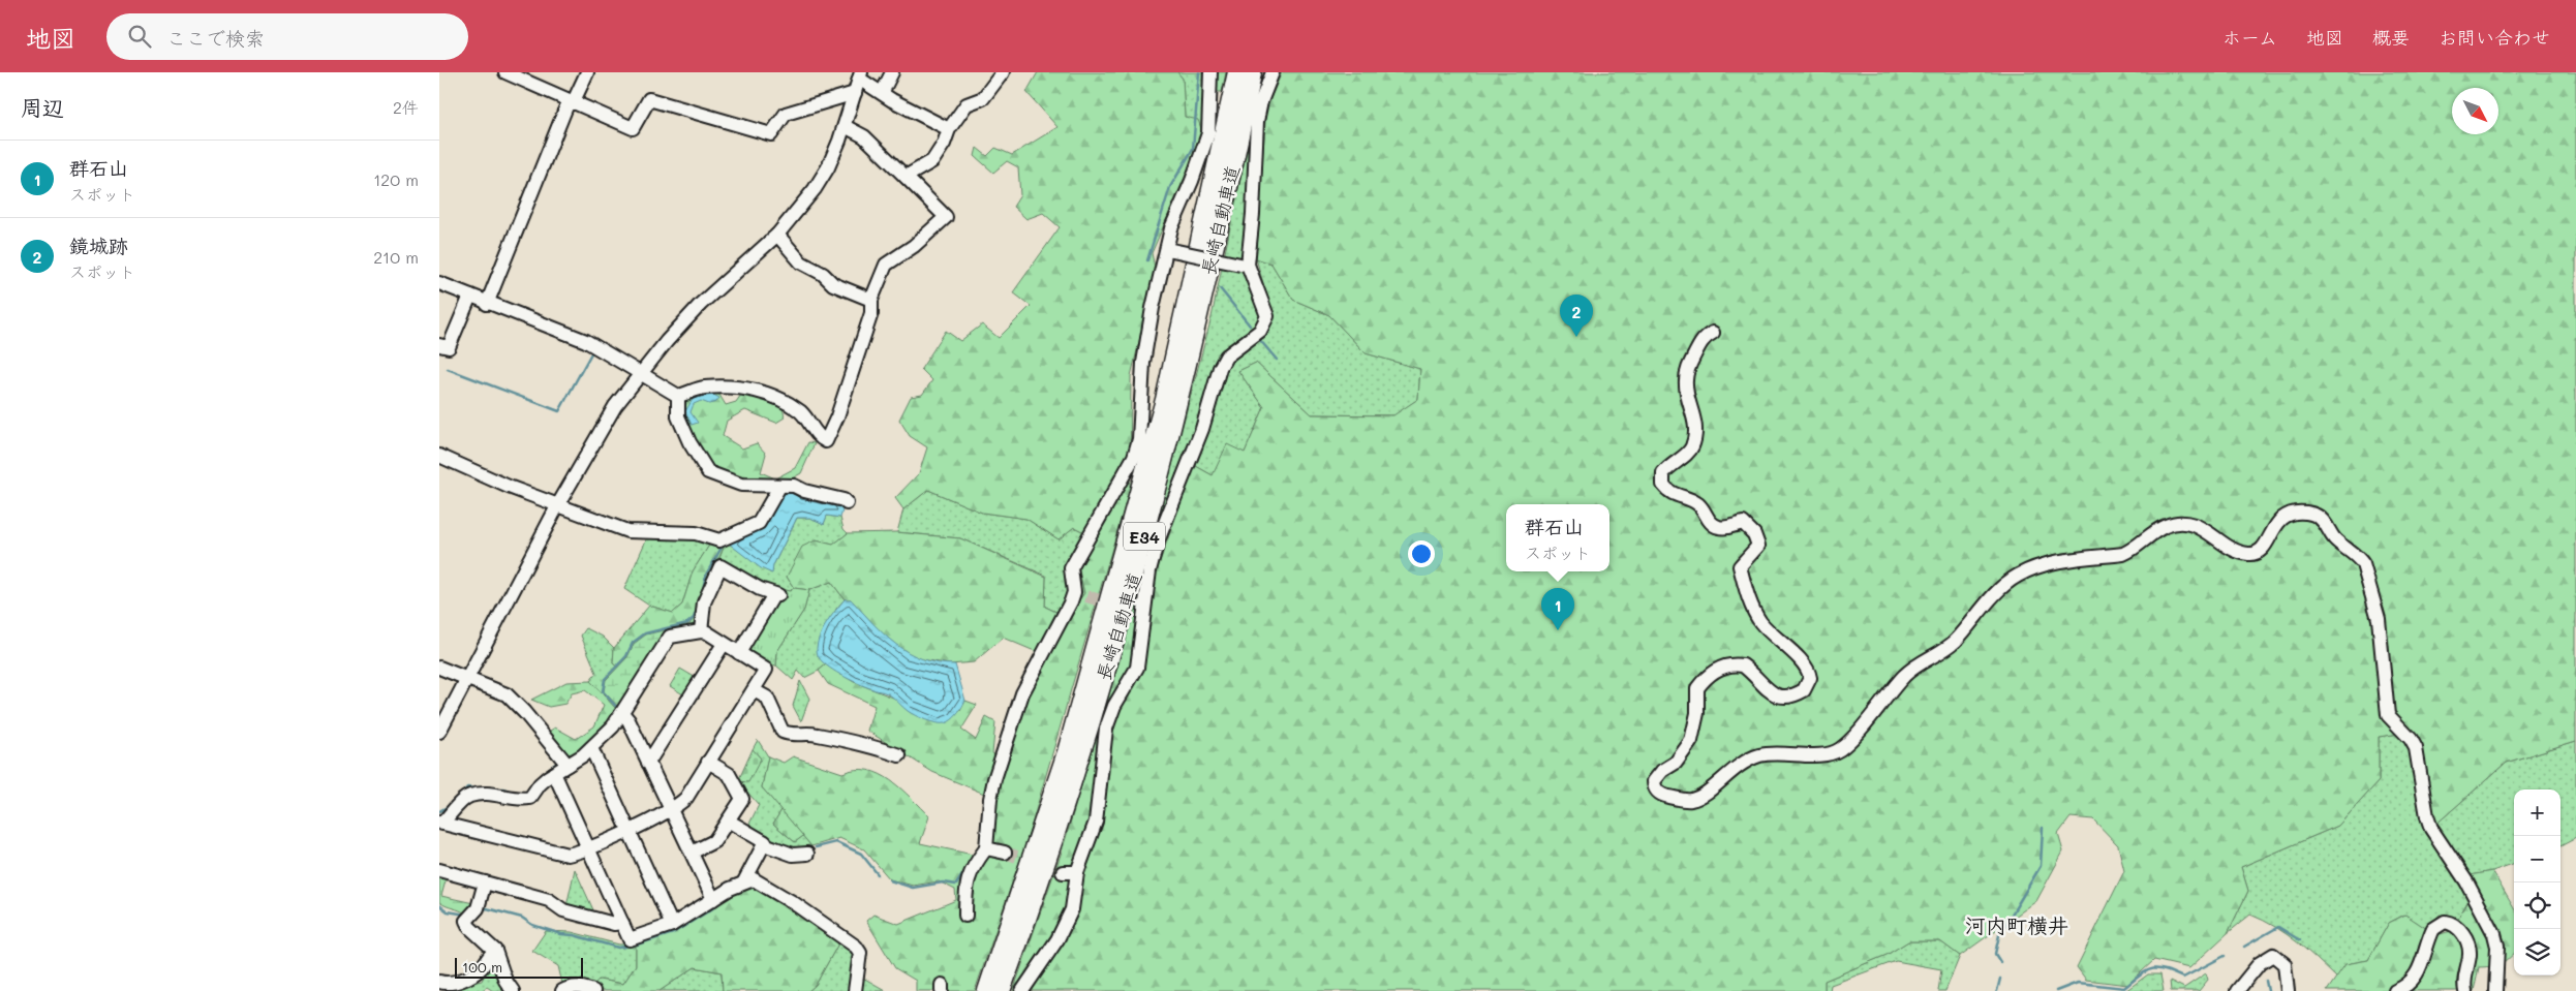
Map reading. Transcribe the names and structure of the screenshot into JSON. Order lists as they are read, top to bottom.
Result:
{
  "streets": {
    "highway": ["長崎自動車道", "E34"]
  },
  "districts": ["河内町横井"],
  "scale_bar": "100 m",
  "north": "bottom right",
  "page": {
    "header": "地図",
    "search": "ここで検索",
    "nav": [
      "ホーム",
      "地図",
      "概要",
      "お問い合わせ"
    ],
    "heading": ["周辺", "2件"],
    "list": [
      {
        "mark": "1",
        "name": "群石山",
        "note": "スポット",
        "value": "120 m"
      },
      {
        "mark": "2",
        "name": "鏡城跡",
        "note": "スポット",
        "value": "210 m"
      }
    ],
    "pins": ["2", "1"],
    "popup": ["群石山", "スポット"],
    "map_buttons": ["+", "−"],
    "scale": "100 m"
  }
}
